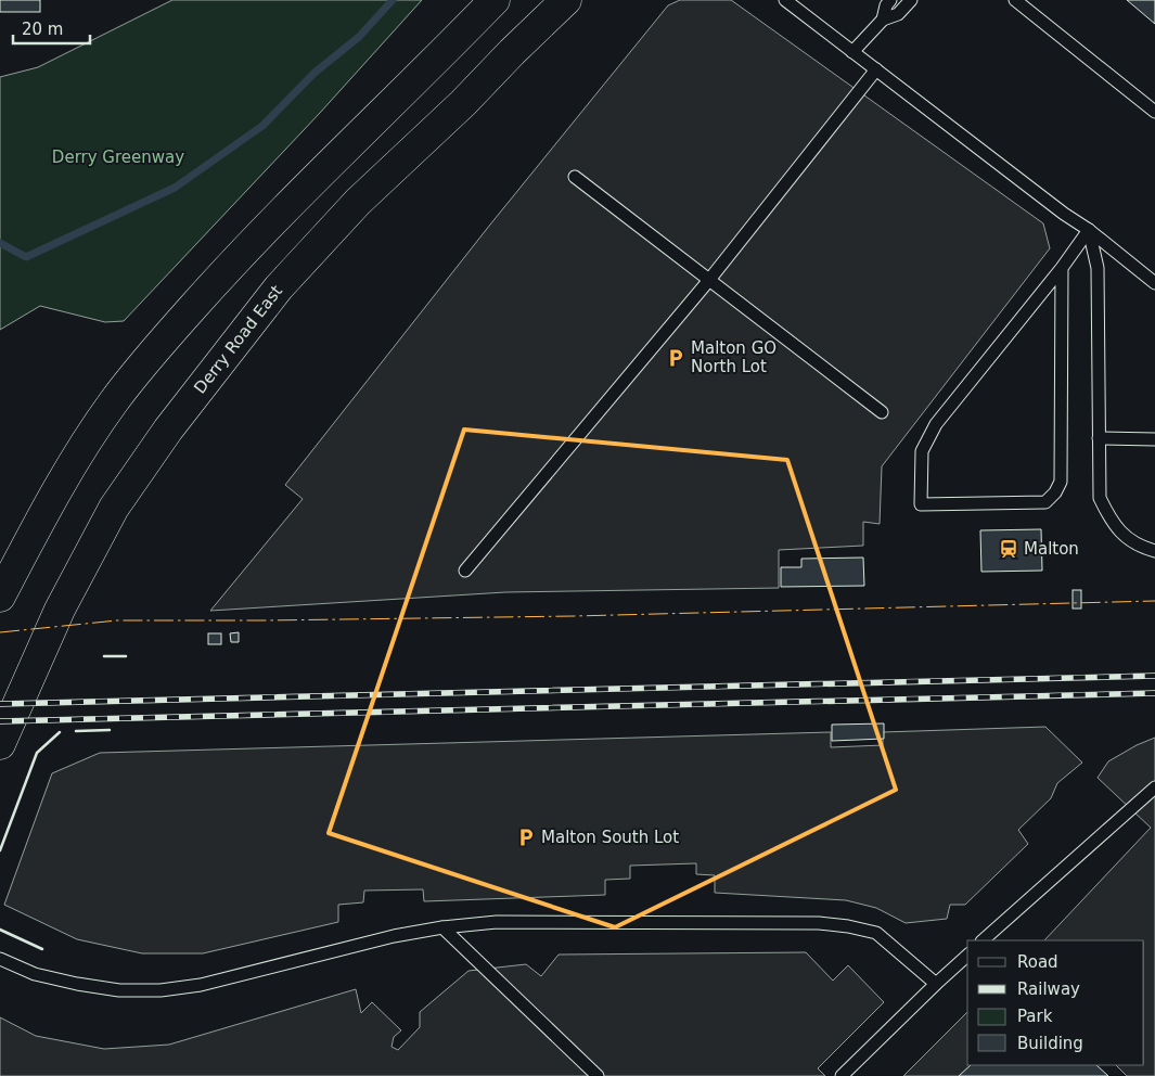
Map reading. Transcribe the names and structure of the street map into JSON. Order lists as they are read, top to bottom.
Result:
{
  "streets": {
    "main road": ["Derry Road East"]
  },
  "parks": ["Derry Greenway"],
  "places": {
    "parking": ["Malton GO North Lot", "Malton South Lot"],
    "station": ["Malton"]
  },
  "legend": [
    "Road",
    "Railway",
    "Park",
    "Building"
  ],
  "scale_bar": "20 m"
}
